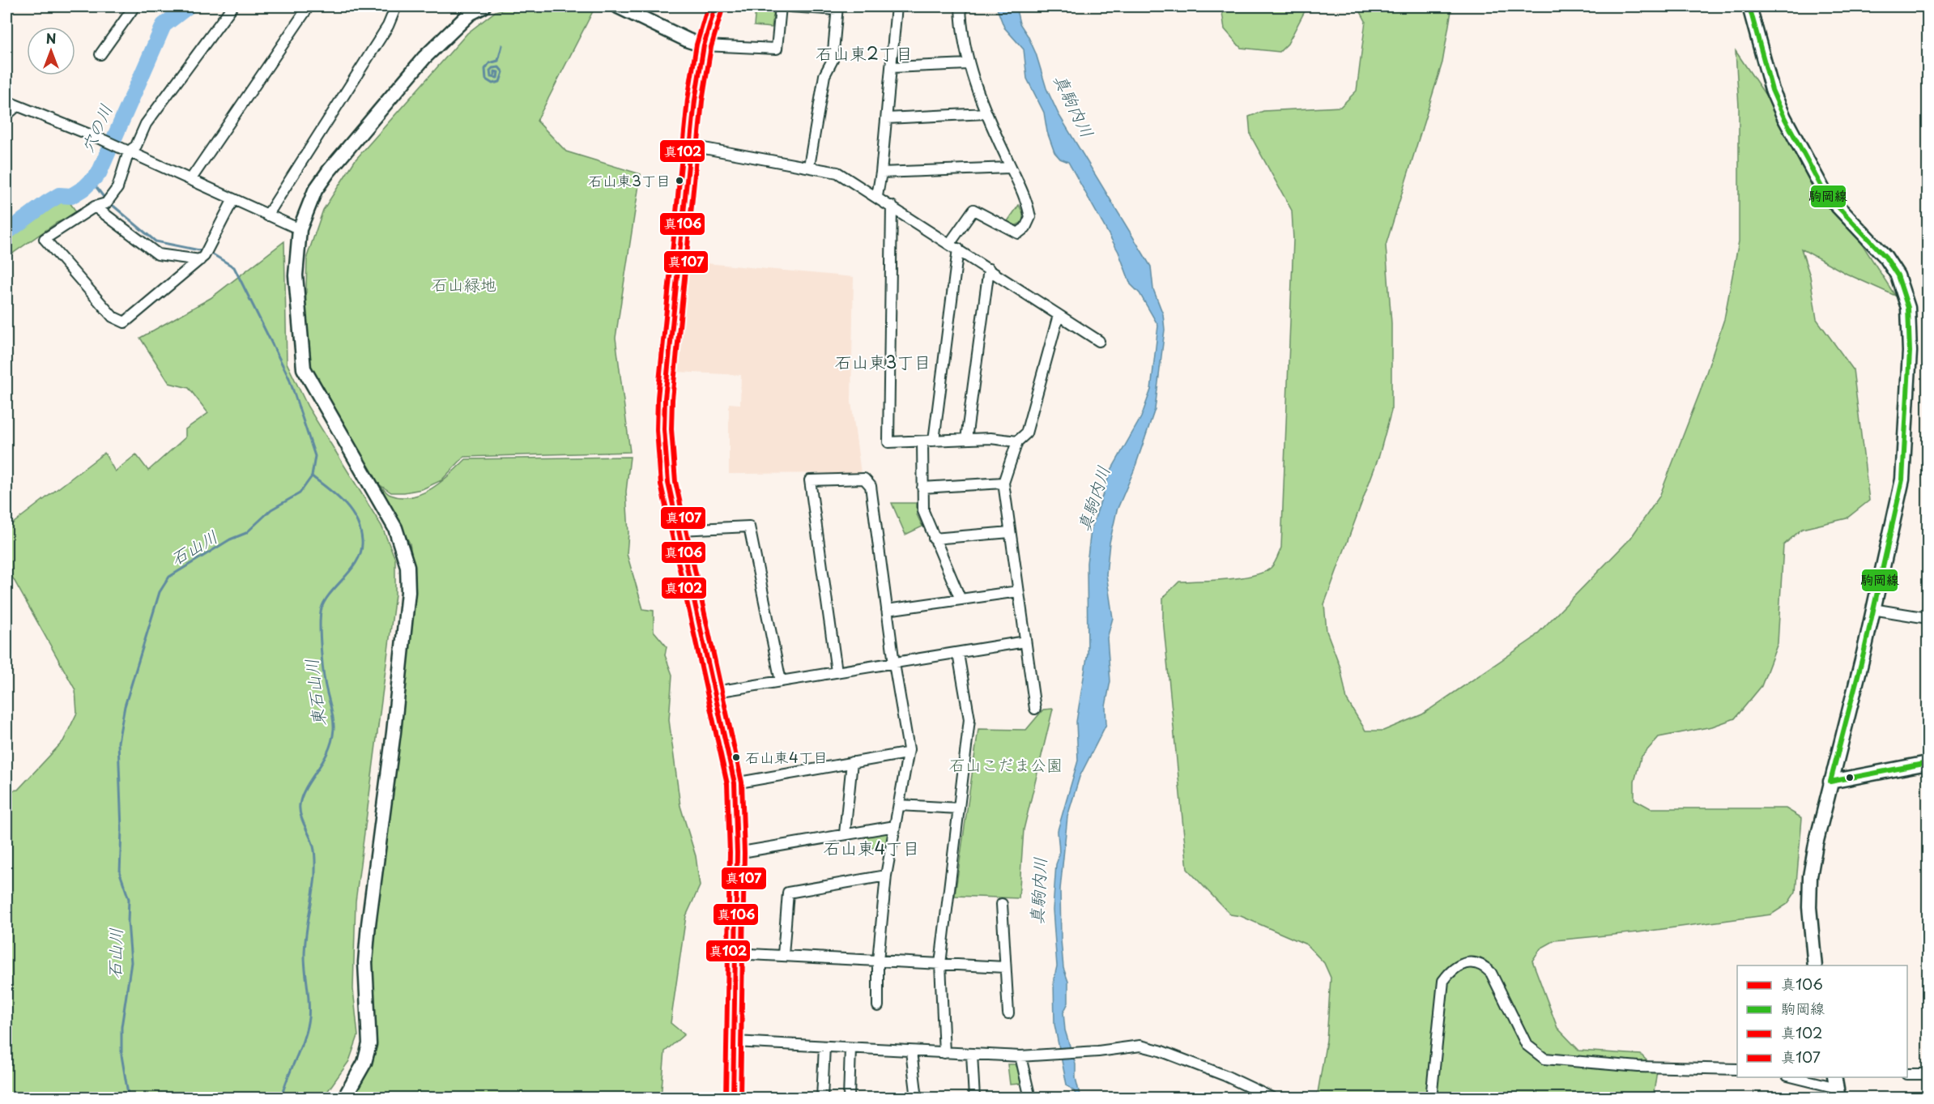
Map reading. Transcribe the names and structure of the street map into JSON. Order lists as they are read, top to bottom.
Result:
{
  "districts": ["石山東2丁目", "石山東3丁目", "石山東4丁目"],
  "water": [
    "真駒内川",
    "穴の川",
    "石山川",
    "東石山川"
  ],
  "parks": ["石山緑地", "石山こだま公園"],
  "places": ["石山東3丁目", "石山東4丁目"],
  "lines": [
    "transit line 真106",
    "transit line 駒岡線",
    "transit line 真102",
    "transit line 真107"
  ],
  "legend": [
    "真106",
    "駒岡線",
    "真102",
    "真107"
  ],
  "north": "top"
}
